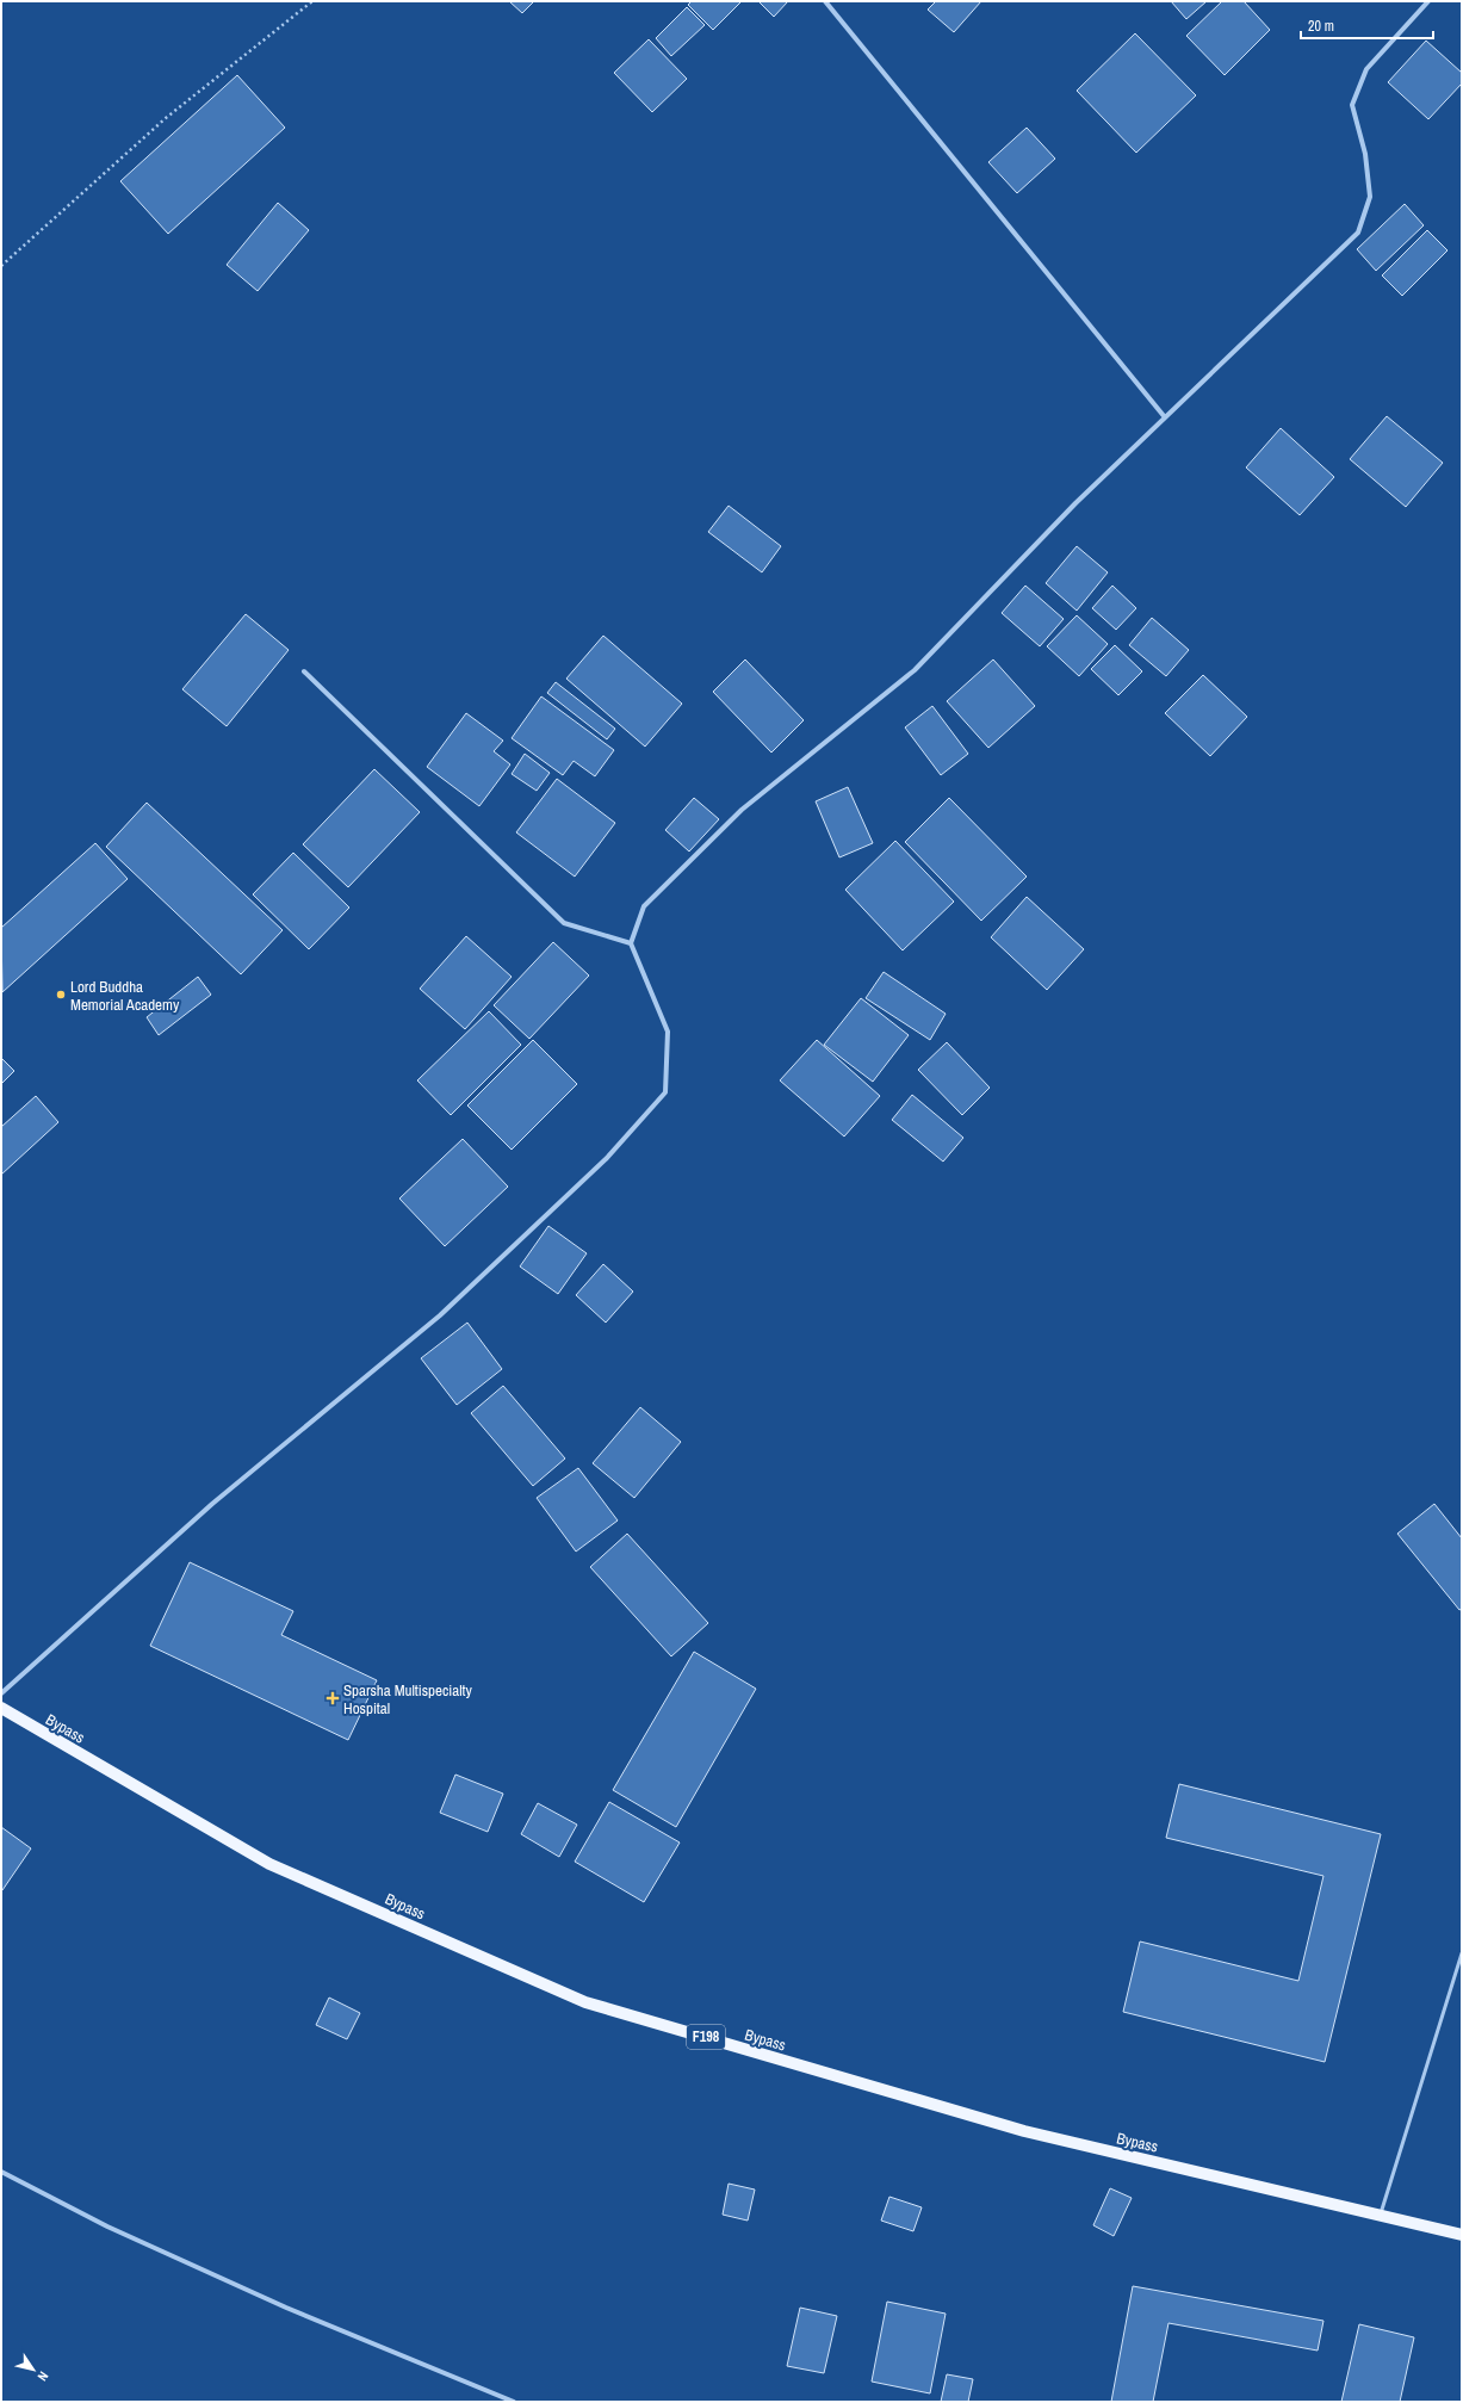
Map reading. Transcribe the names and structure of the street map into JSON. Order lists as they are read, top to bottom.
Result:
{
  "streets": {
    "main road": ["Bypass", "F198"]
  },
  "places": {
    "other": ["Lord Buddha Memorial Academy"],
    "health": ["Sparsha Multispecialty Hospital"]
  },
  "scale_bar": "20 m",
  "north": "bottom right"
}
